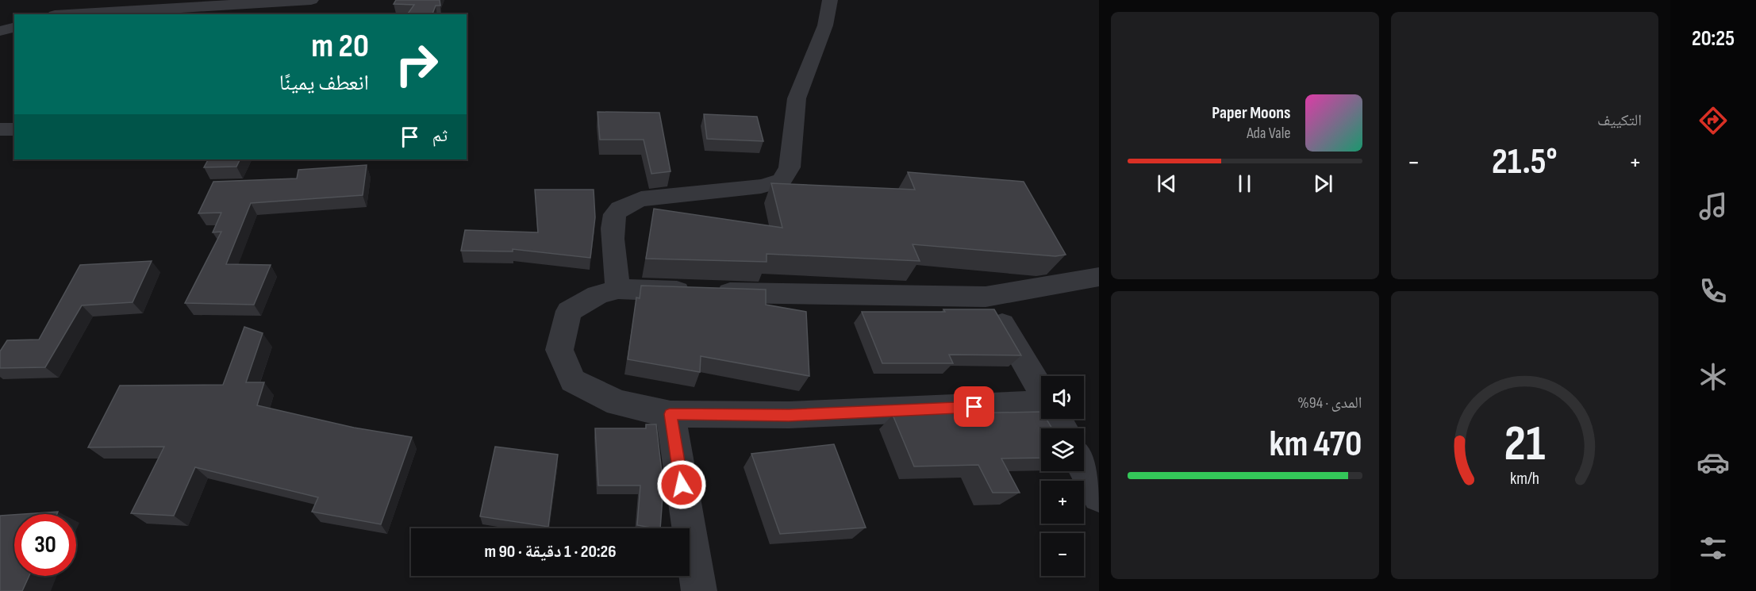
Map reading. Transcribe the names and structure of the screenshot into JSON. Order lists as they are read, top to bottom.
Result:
{
  "page": {
    "tabs": "20:25",
    "tile": [
      "التكييف",
      ["المدى · 94%", "470 km"]
    ],
    "turn": ["20 m", "انعطف يمينًا"],
    "song": ["Paper Moons", "Ada Vale"],
    "then": "ثم",
    "heat": ["−", "21.5°", "+"],
    "map_buttons": ["+", "−"],
    "limit": "30",
    "trip": "20:26 · 1 دقيقة · 90 m",
    "gauge": ["21", "km/h"]
  }
}
